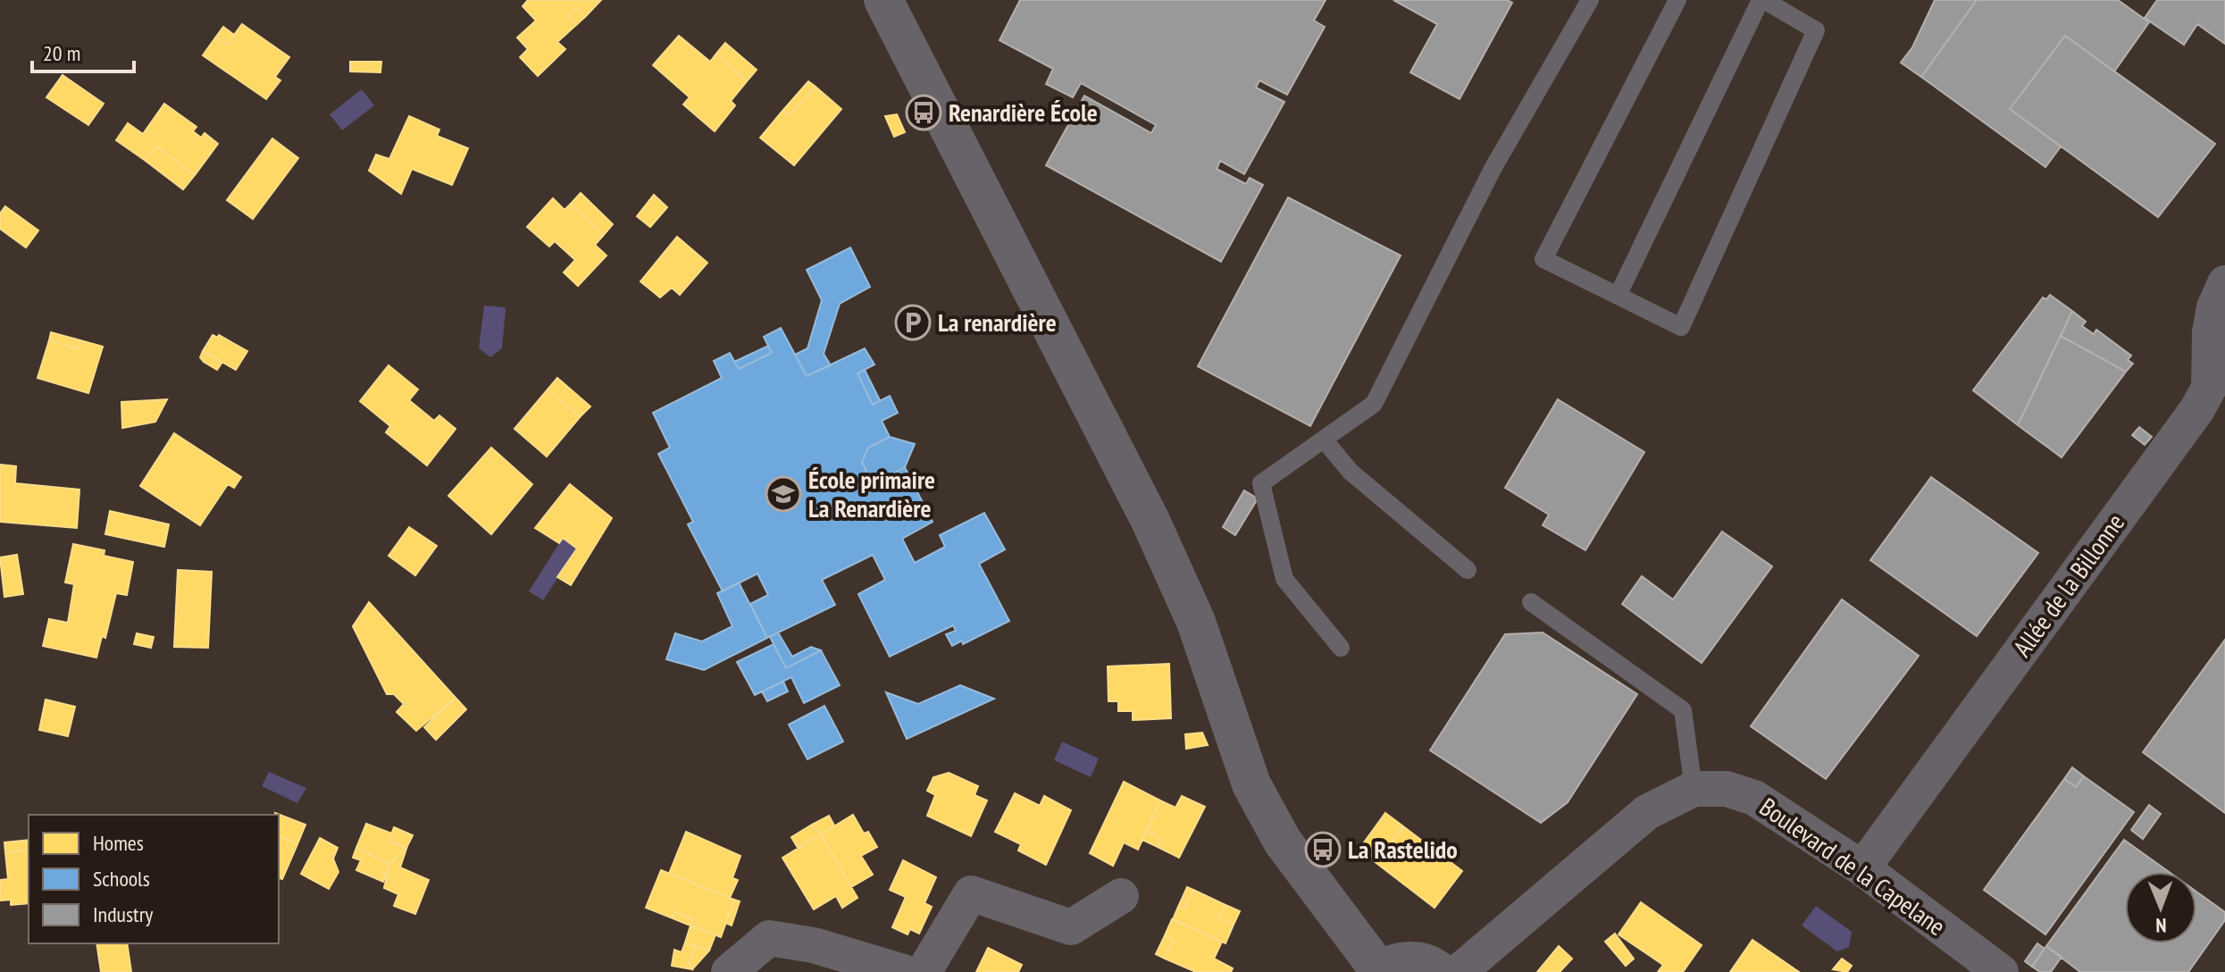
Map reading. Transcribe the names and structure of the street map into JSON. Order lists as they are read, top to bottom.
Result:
{
  "streets": {
    "street": ["Allée de la Billonne", "Boulevard de la Capelane"]
  },
  "crossings": [
    ["Allée de la Billonne", "Boulevard de la Capelane"]
  ],
  "places": {
    "bus stop": ["Renardière École", "La Rastelido"],
    "parking": ["La renardière"],
    "school or university": ["École primaire La Renardière"]
  },
  "legend": ["Homes", "Schools", "Industry"],
  "scale_bar": "20 m",
  "north": "bottom"
}
